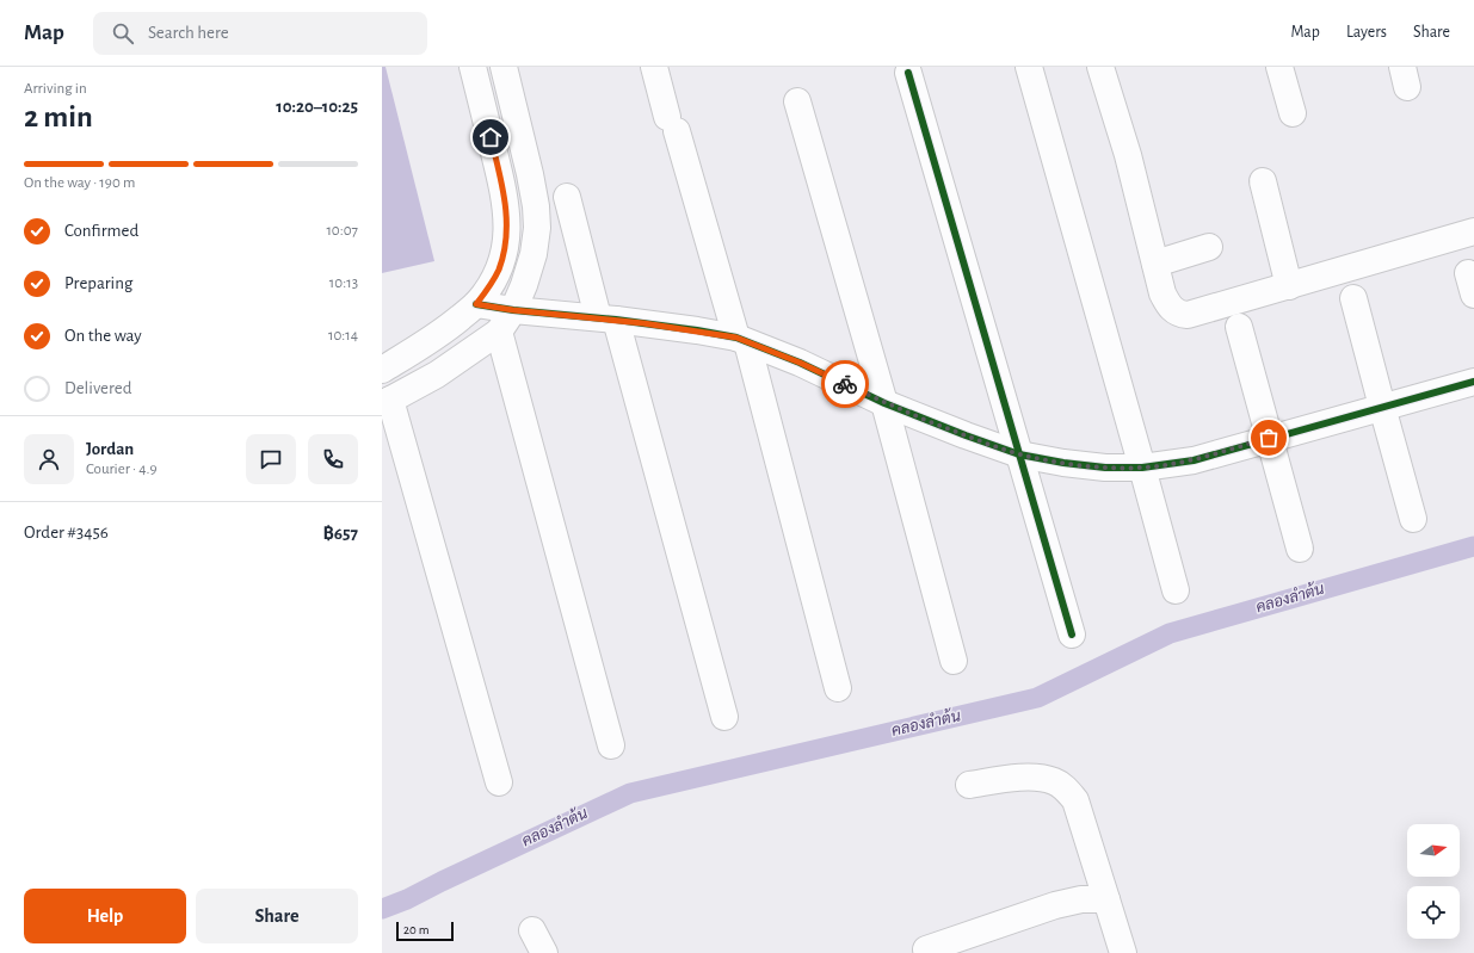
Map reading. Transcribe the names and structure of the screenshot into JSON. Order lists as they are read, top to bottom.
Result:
{
  "water": ["คลองลำต้น"],
  "scale_bar": "20 m",
  "north": "right",
  "page": {
    "header": "Map",
    "search": "Search here",
    "nav": ["Map", "Layers", "Share"],
    "heading": ["2 min", "Arriving in", "10:20–10:25"],
    "panel": [
      "Jordan",
      "Courier · 4.9",
      "Order #3456",
      "฿657"
    ],
    "bar": "On the way · 190 m",
    "list": [
      ["Confirmed", "10:07"],
      ["Preparing", "10:13"],
      ["On the way", "10:14"],
      "Delivered"
    ],
    "buttons": ["Help", "Share"],
    "scale": "20 m"
  }
}
